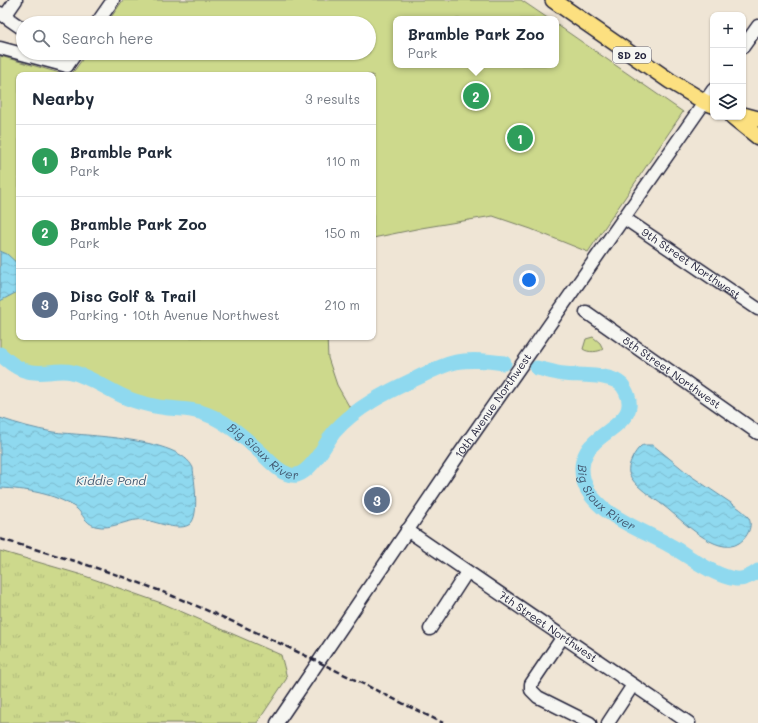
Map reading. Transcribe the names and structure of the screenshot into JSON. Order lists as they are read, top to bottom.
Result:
{
  "streets": {
    "main road": ["SD 20"],
    "street": [
      "9th Street Northwest",
      "8th Street Northwest",
      "10th Avenue Northwest",
      "7th Street Northwest"
    ]
  },
  "crossings": [
    ["SD 20", "10th Avenue Northwest"],
    ["9th Street Northwest", "10th Avenue Northwest"],
    ["10th Avenue Northwest", "7th Street Northwest"]
  ],
  "water": ["Big Sioux River", "Kiddie Pond"],
  "page": {
    "map_buttons": ["+", "−"],
    "popup": ["Bramble Park Zoo", "Park"],
    "search": "Search here",
    "heading": ["Nearby", "3 results"],
    "pins": ["2", "1", "3"],
    "list": [
      {
        "mark": "1",
        "name": "Bramble Park",
        "note": "Park",
        "value": "110 m"
      },
      {
        "mark": "2",
        "name": "Bramble Park Zoo",
        "note": "Park",
        "value": "150 m"
      },
      {
        "mark": "3",
        "name": "Disc Golf & Trail",
        "note": "Parking · 10th Avenue Northwest",
        "value": "210 m"
      }
    ]
  }
}
